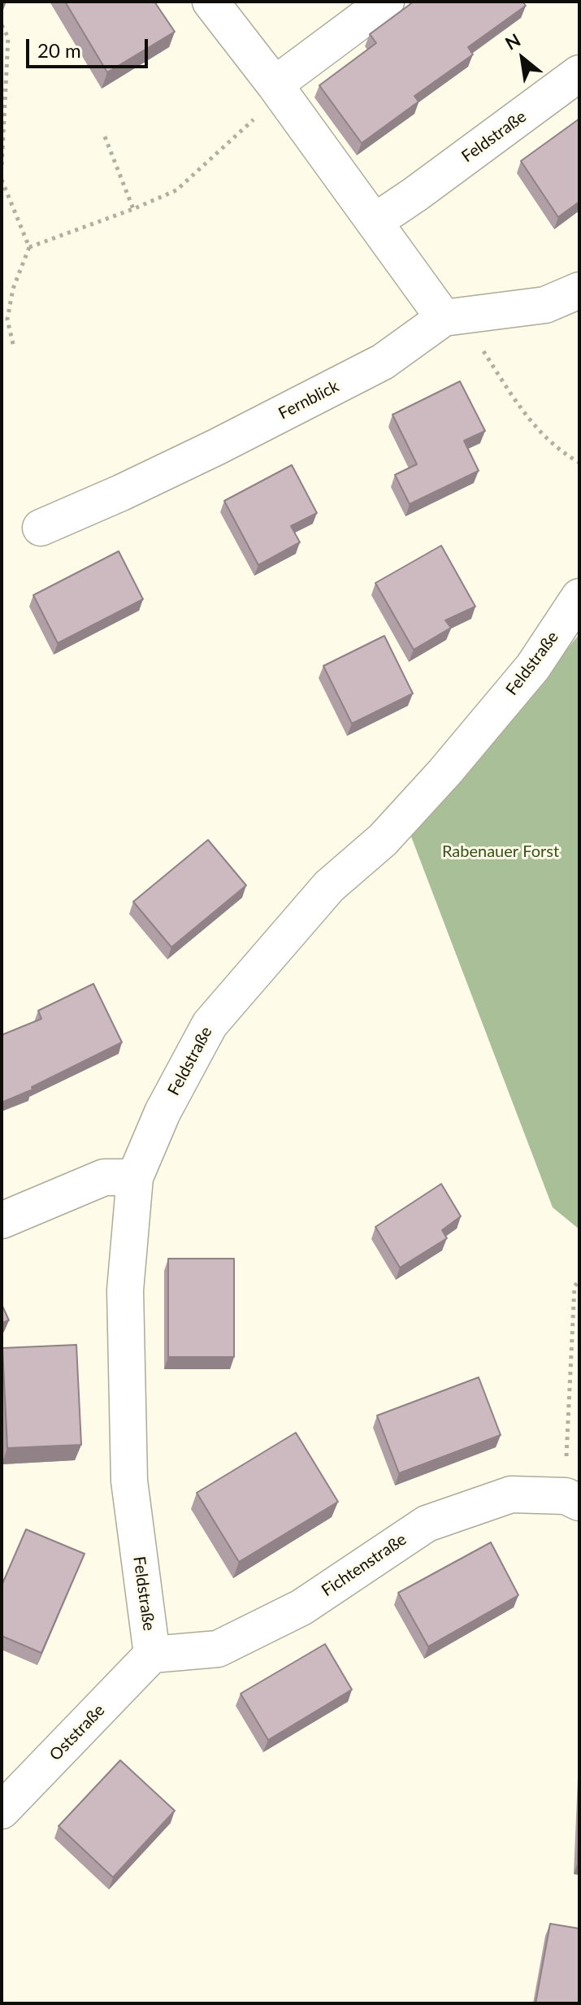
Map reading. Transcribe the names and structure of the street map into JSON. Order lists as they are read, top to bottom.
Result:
{
  "streets": {
    "street": [
      "Feldstraße",
      "Fernblick",
      "Fichtenstraße",
      "Oststraße"
    ]
  },
  "crossings": [
    ["Feldstraße", "Fichtenstraße"],
    ["Feldstraße", "Oststraße"],
    ["Fichtenstraße", "Oststraße"]
  ],
  "parks": ["Rabenauer Forst"],
  "scale_bar": "20 m",
  "north": "top left"
}
